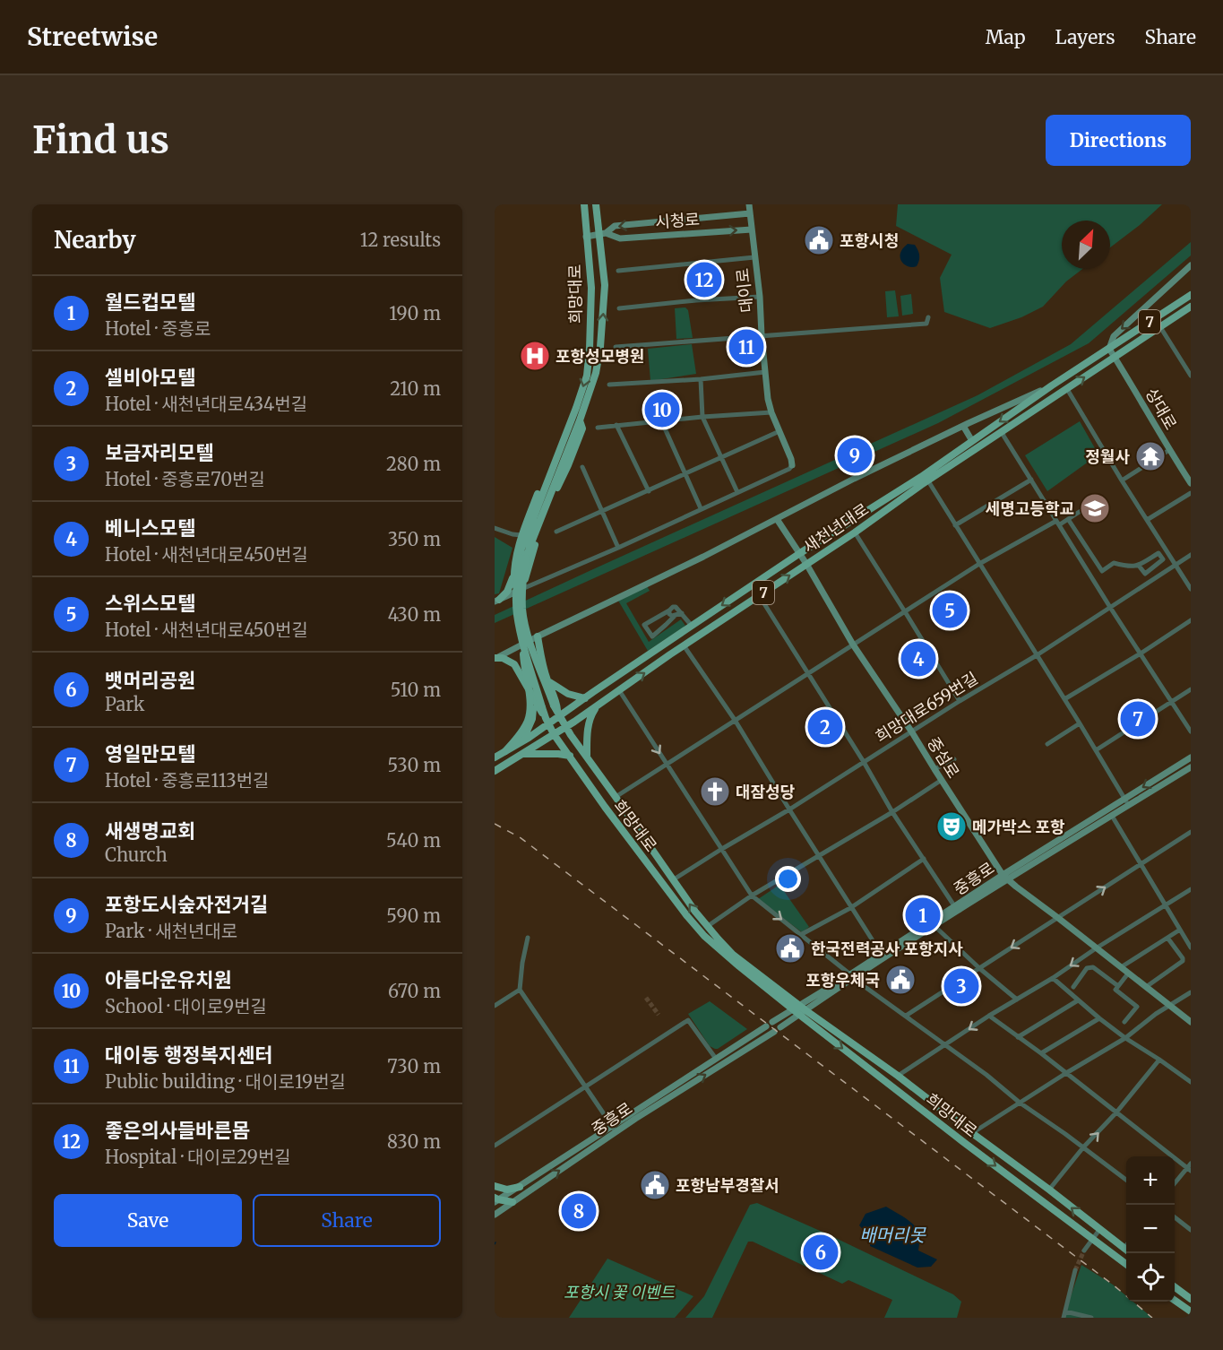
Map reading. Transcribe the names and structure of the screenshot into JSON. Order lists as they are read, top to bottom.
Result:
{
  "streets": {
    "main road": [
      "시청로",
      "대이로",
      "희망대로",
      "7",
      "상대로",
      "새천년대로",
      "중섬로",
      "중흥로"
    ],
    "street": ["희망대로659번길"]
  },
  "crossings": [
    ["시청로", "대이로"],
    ["시청로", "희망대로"],
    ["희망대로", "새천년대로"],
    ["희망대로", "희망대로659번길"],
    ["희망대로", "중흥로"],
    ["상대로", "새천년대로"],
    ["새천년대로", "중섬로"],
    ["희망대로659번길", "중섬로"],
    ["중섬로", "중흥로"]
  ],
  "water": ["배머리못"],
  "parks": ["포항시 꽃 이벤트"],
  "places": {
    "public building": [
      "포항시청",
      "한국전력공사 포항지사",
      "포항우체국",
      "포항남부경찰서"
    ],
    "hospital": ["포항성모병원"],
    "temple": ["정월사"],
    "school or university": ["세명고등학교"],
    "church": ["대잠성당"],
    "theatre": ["메가박스 포항"]
  },
  "north": "top right",
  "page": {
    "header": "Streetwise",
    "nav": ["Map", "Layers", "Share"],
    "buttons": [
      "Directions",
      ["Save", "Share"]
    ],
    "title": "Find us",
    "heading": ["Nearby", "12 results"],
    "pins": [
      "12",
      "11",
      "10",
      "9",
      "5",
      "4",
      "7",
      "2",
      "1",
      "3",
      "8",
      "6"
    ],
    "list": [
      {
        "mark": "1",
        "name": "월드컵모텔",
        "note": "Hotel · 중흥로",
        "value": "190 m"
      },
      {
        "mark": "2",
        "name": "셀비아모텔",
        "note": "Hotel · 새천년대로434번길",
        "value": "210 m"
      },
      {
        "mark": "3",
        "name": "보금자리모텔",
        "note": "Hotel · 중흥로70번길",
        "value": "280 m"
      },
      {
        "mark": "4",
        "name": "베니스모텔",
        "note": "Hotel · 새천년대로450번길",
        "value": "350 m"
      },
      {
        "mark": "5",
        "name": "스위스모텔",
        "note": "Hotel · 새천년대로450번길",
        "value": "430 m"
      },
      {
        "mark": "6",
        "name": "뱃머리공원",
        "note": "Park",
        "value": "510 m"
      },
      {
        "mark": "7",
        "name": "영일만모텔",
        "note": "Hotel · 중흥로113번길",
        "value": "530 m"
      },
      {
        "mark": "8",
        "name": "새생명교회",
        "note": "Church",
        "value": "540 m"
      },
      {
        "mark": "9",
        "name": "포항도시숲자전거길",
        "note": "Park · 새천년대로",
        "value": "590 m"
      },
      {
        "mark": "10",
        "name": "아름다운유치원",
        "note": "School · 대이로9번길",
        "value": "670 m"
      },
      {
        "mark": "11",
        "name": "대이동 행정복지센터",
        "note": "Public building · 대이로19번길",
        "value": "730 m"
      },
      {
        "mark": "12",
        "name": "좋은의사들바른몸",
        "note": "Hospital · 대이로29번길",
        "value": "830 m"
      }
    ],
    "map_buttons": ["+", "−"]
  }
}
